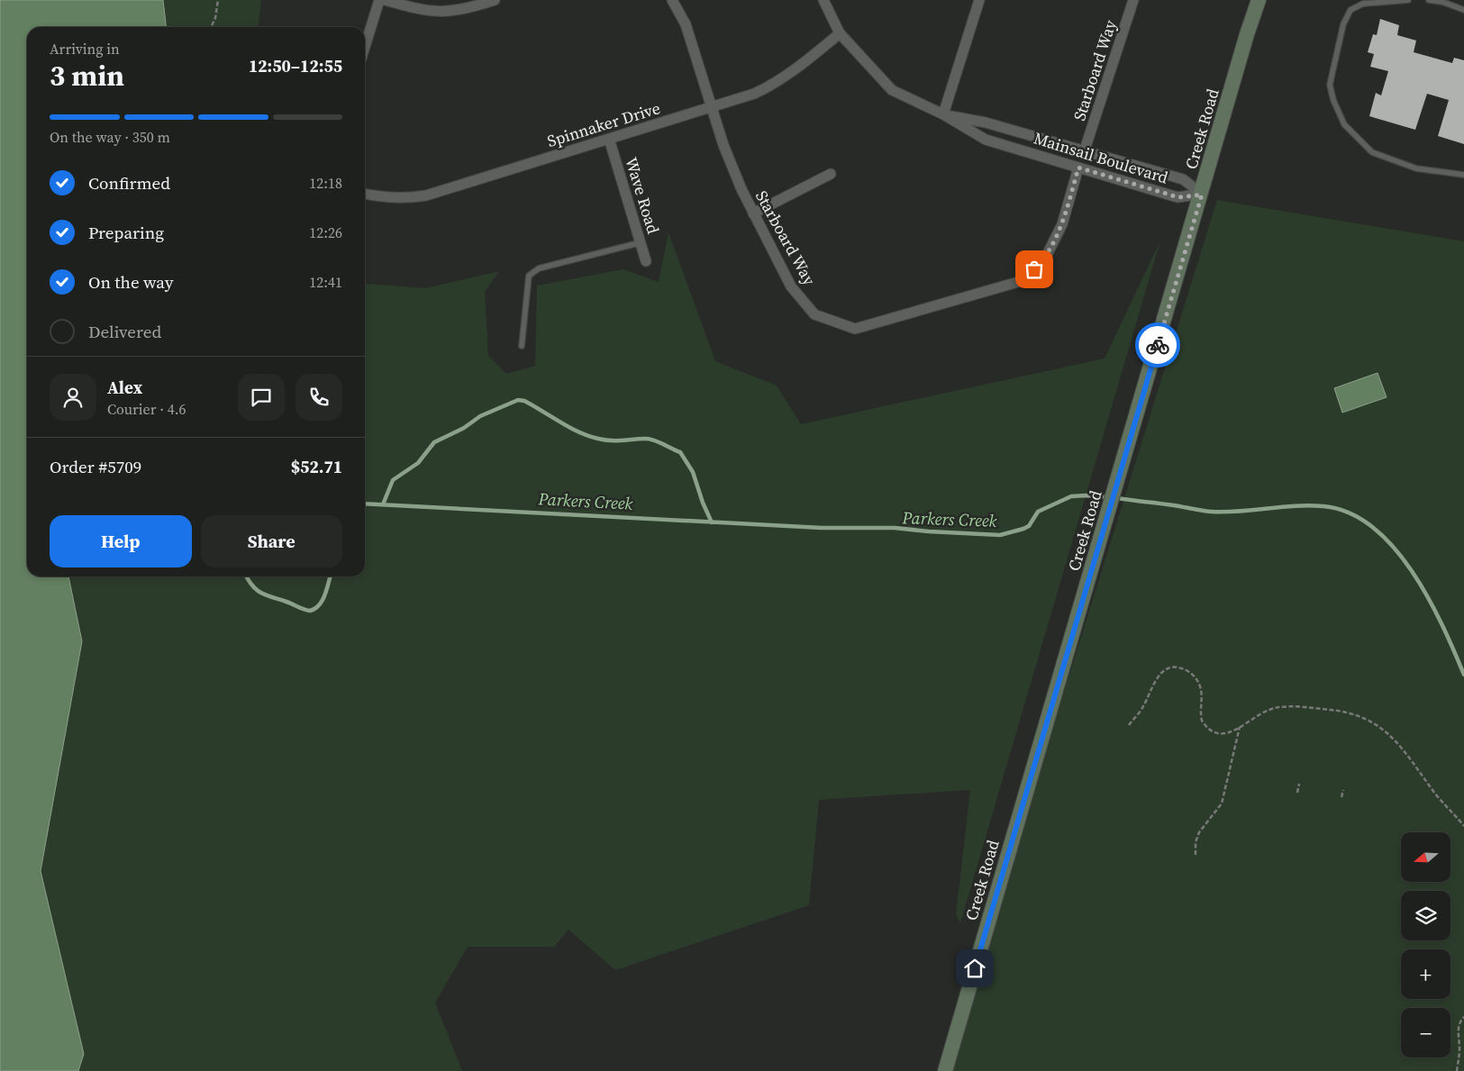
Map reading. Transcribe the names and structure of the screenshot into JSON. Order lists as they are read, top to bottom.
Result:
{
  "streets": {
    "main road": ["Creek Road"],
    "street": [
      "Starboard Way",
      "Spinnaker Drive",
      "Mainsail Boulevard",
      "Wave Road"
    ]
  },
  "crossings": [
    ["Starboard Way", "Spinnaker Drive"],
    ["Starboard Way", "Mainsail Boulevard"],
    ["Spinnaker Drive", "Mainsail Boulevard"],
    ["Spinnaker Drive", "Wave Road"],
    ["Creek Road", "Mainsail Boulevard"]
  ],
  "water": ["Parkers Creek"],
  "north": "left",
  "page": {
    "heading": ["3 min", "Arriving in", "12:50–12:55"],
    "panel": [
      "Alex",
      "Courier · 4.6",
      "Order #5709",
      "$52.71"
    ],
    "bar": "On the way · 350 m",
    "list": [
      ["Confirmed", "12:18"],
      ["Preparing", "12:26"],
      ["On the way", "12:41"],
      "Delivered"
    ],
    "buttons": ["Help", "Share"],
    "map_buttons": ["+", "−"]
  }
}
